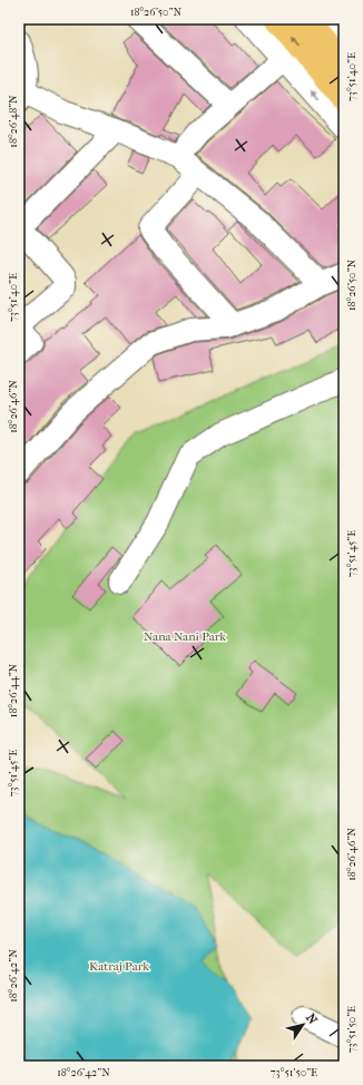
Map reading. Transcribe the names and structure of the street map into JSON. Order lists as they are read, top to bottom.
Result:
{
  "parks": ["Nana Nani Park", "Katraj Park"],
  "north": "top right",
  "coordinates": [
    "18°26'50\"N",
    "73°51'40\"E",
    "18°26'48\"N",
    "18°26'46\"N",
    "73°51'45\"E",
    "18°26'44\"N",
    "18°26'42\"N",
    "73°51'50\"E"
  ]
}
